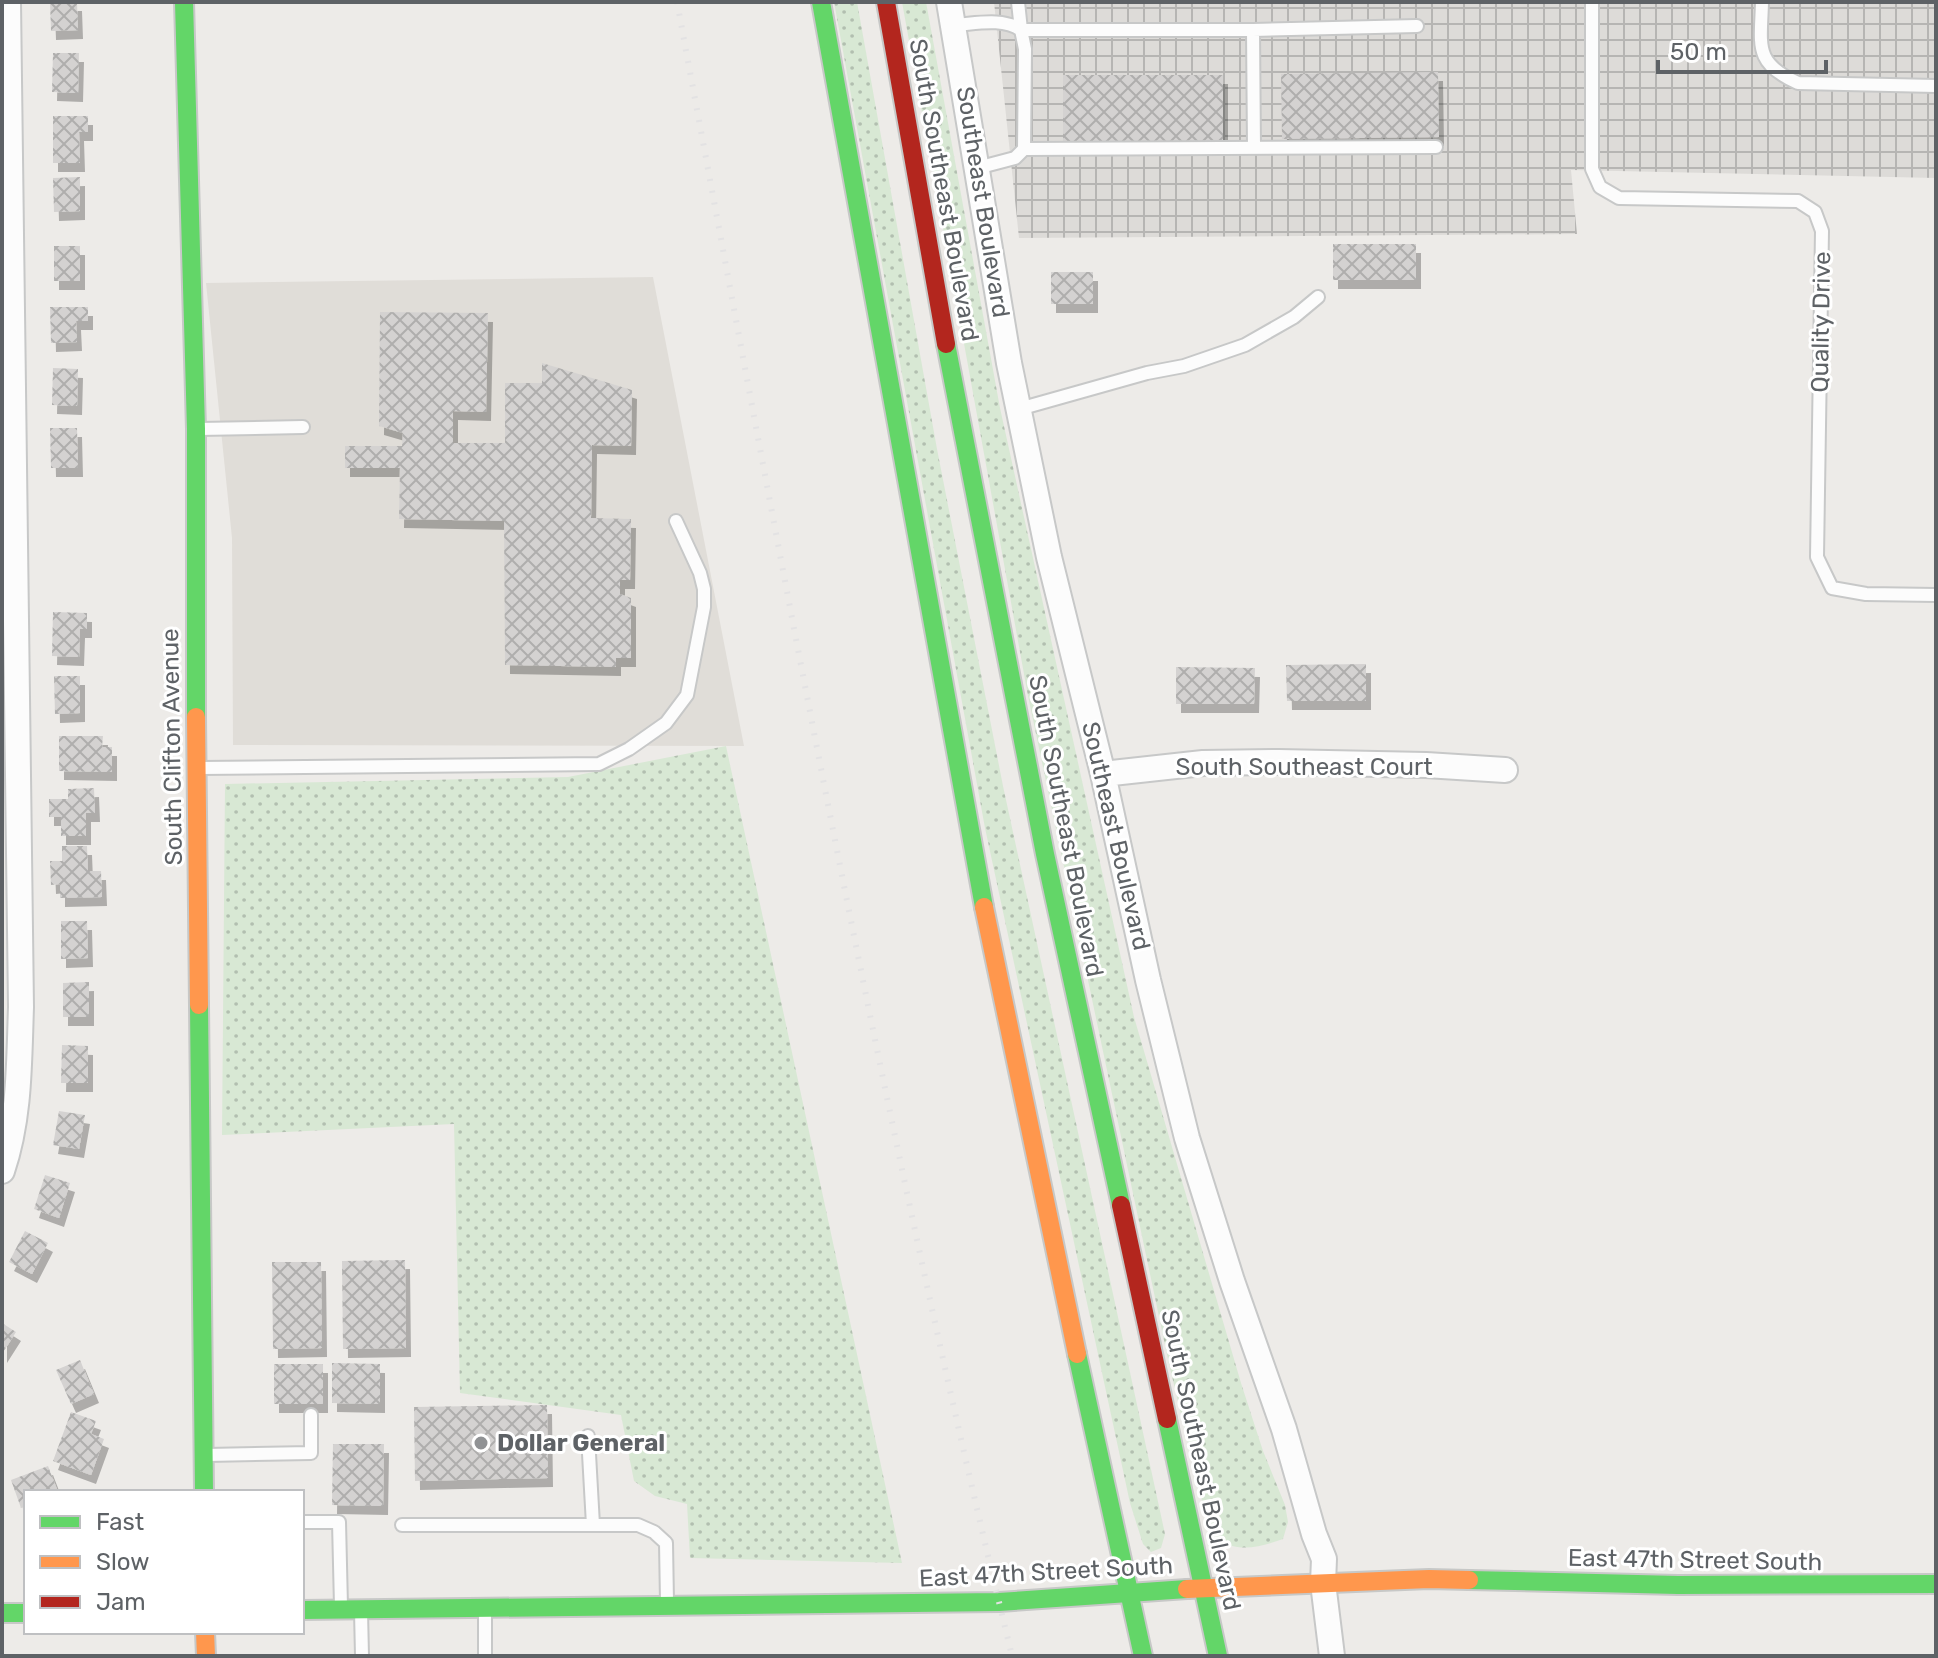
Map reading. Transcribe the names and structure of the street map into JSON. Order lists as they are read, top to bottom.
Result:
{
  "streets": {
    "main road": ["South Southeast Boulevard", "South Clifton Avenue", "East 47th Street South"],
    "street": ["Southeast Boulevard", "South Southeast Court"],
    "lane": ["Quality Drive"]
  },
  "crossings": [
    ["South Southeast Boulevard", "East 47th Street South"],
    ["Southeast Boulevard", "South Southeast Court"],
    ["Southeast Boulevard", "East 47th Street South"]
  ],
  "places": ["Dollar General"],
  "legend": ["Fast", "Slow", "Jam"],
  "scale_bar": "50 m"
}
